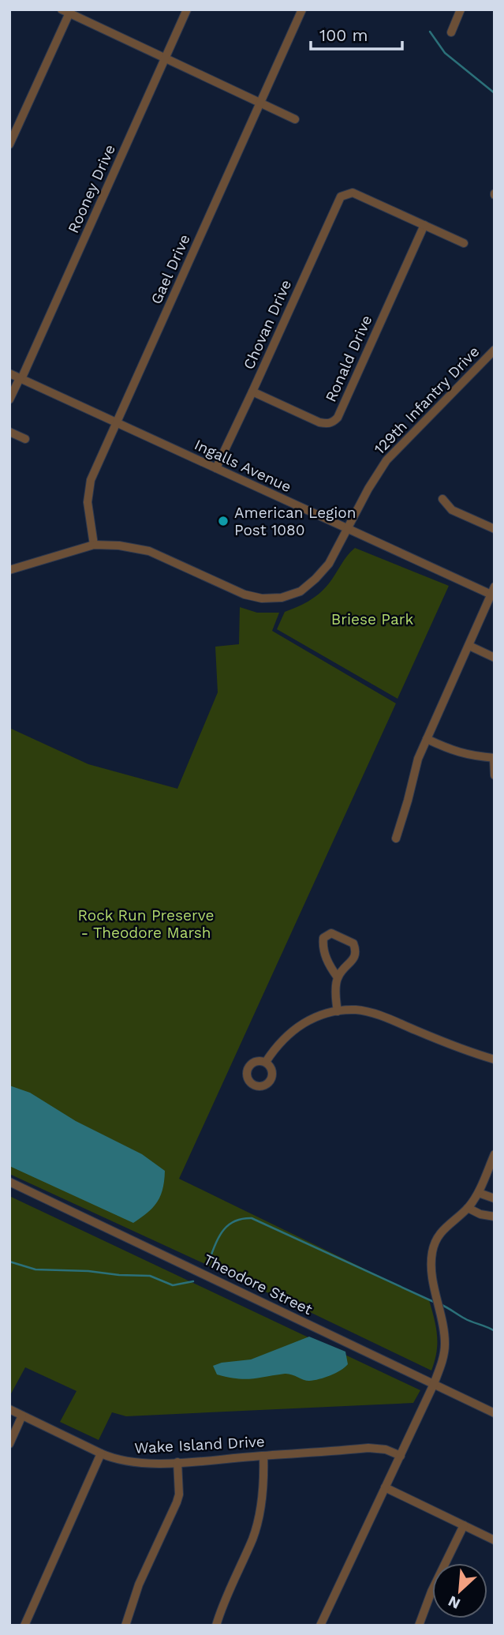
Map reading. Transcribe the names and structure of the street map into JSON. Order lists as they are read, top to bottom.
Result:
{
  "streets": {
    "street": [
      "Rooney Drive",
      "Gael Drive",
      "Chovan Drive",
      "Ronald Drive",
      "129th Infantry Drive",
      "Ingalls Avenue",
      "Theodore Street",
      "Wake Island Drive"
    ]
  },
  "crossings": [
    ["Rooney Drive", "Ingalls Avenue"],
    ["Gael Drive", "129th Infantry Drive"],
    ["Gael Drive", "Ingalls Avenue"],
    ["Chovan Drive", "Ronald Drive"],
    ["Chovan Drive", "Ingalls Avenue"],
    ["129th Infantry Drive", "Ingalls Avenue"]
  ],
  "parks": ["Briese Park", "Rock Run Preserve - Theodore Marsh"],
  "places": ["American Legion Post 1080"],
  "scale_bar": "100 m",
  "north": "bottom left"
}
